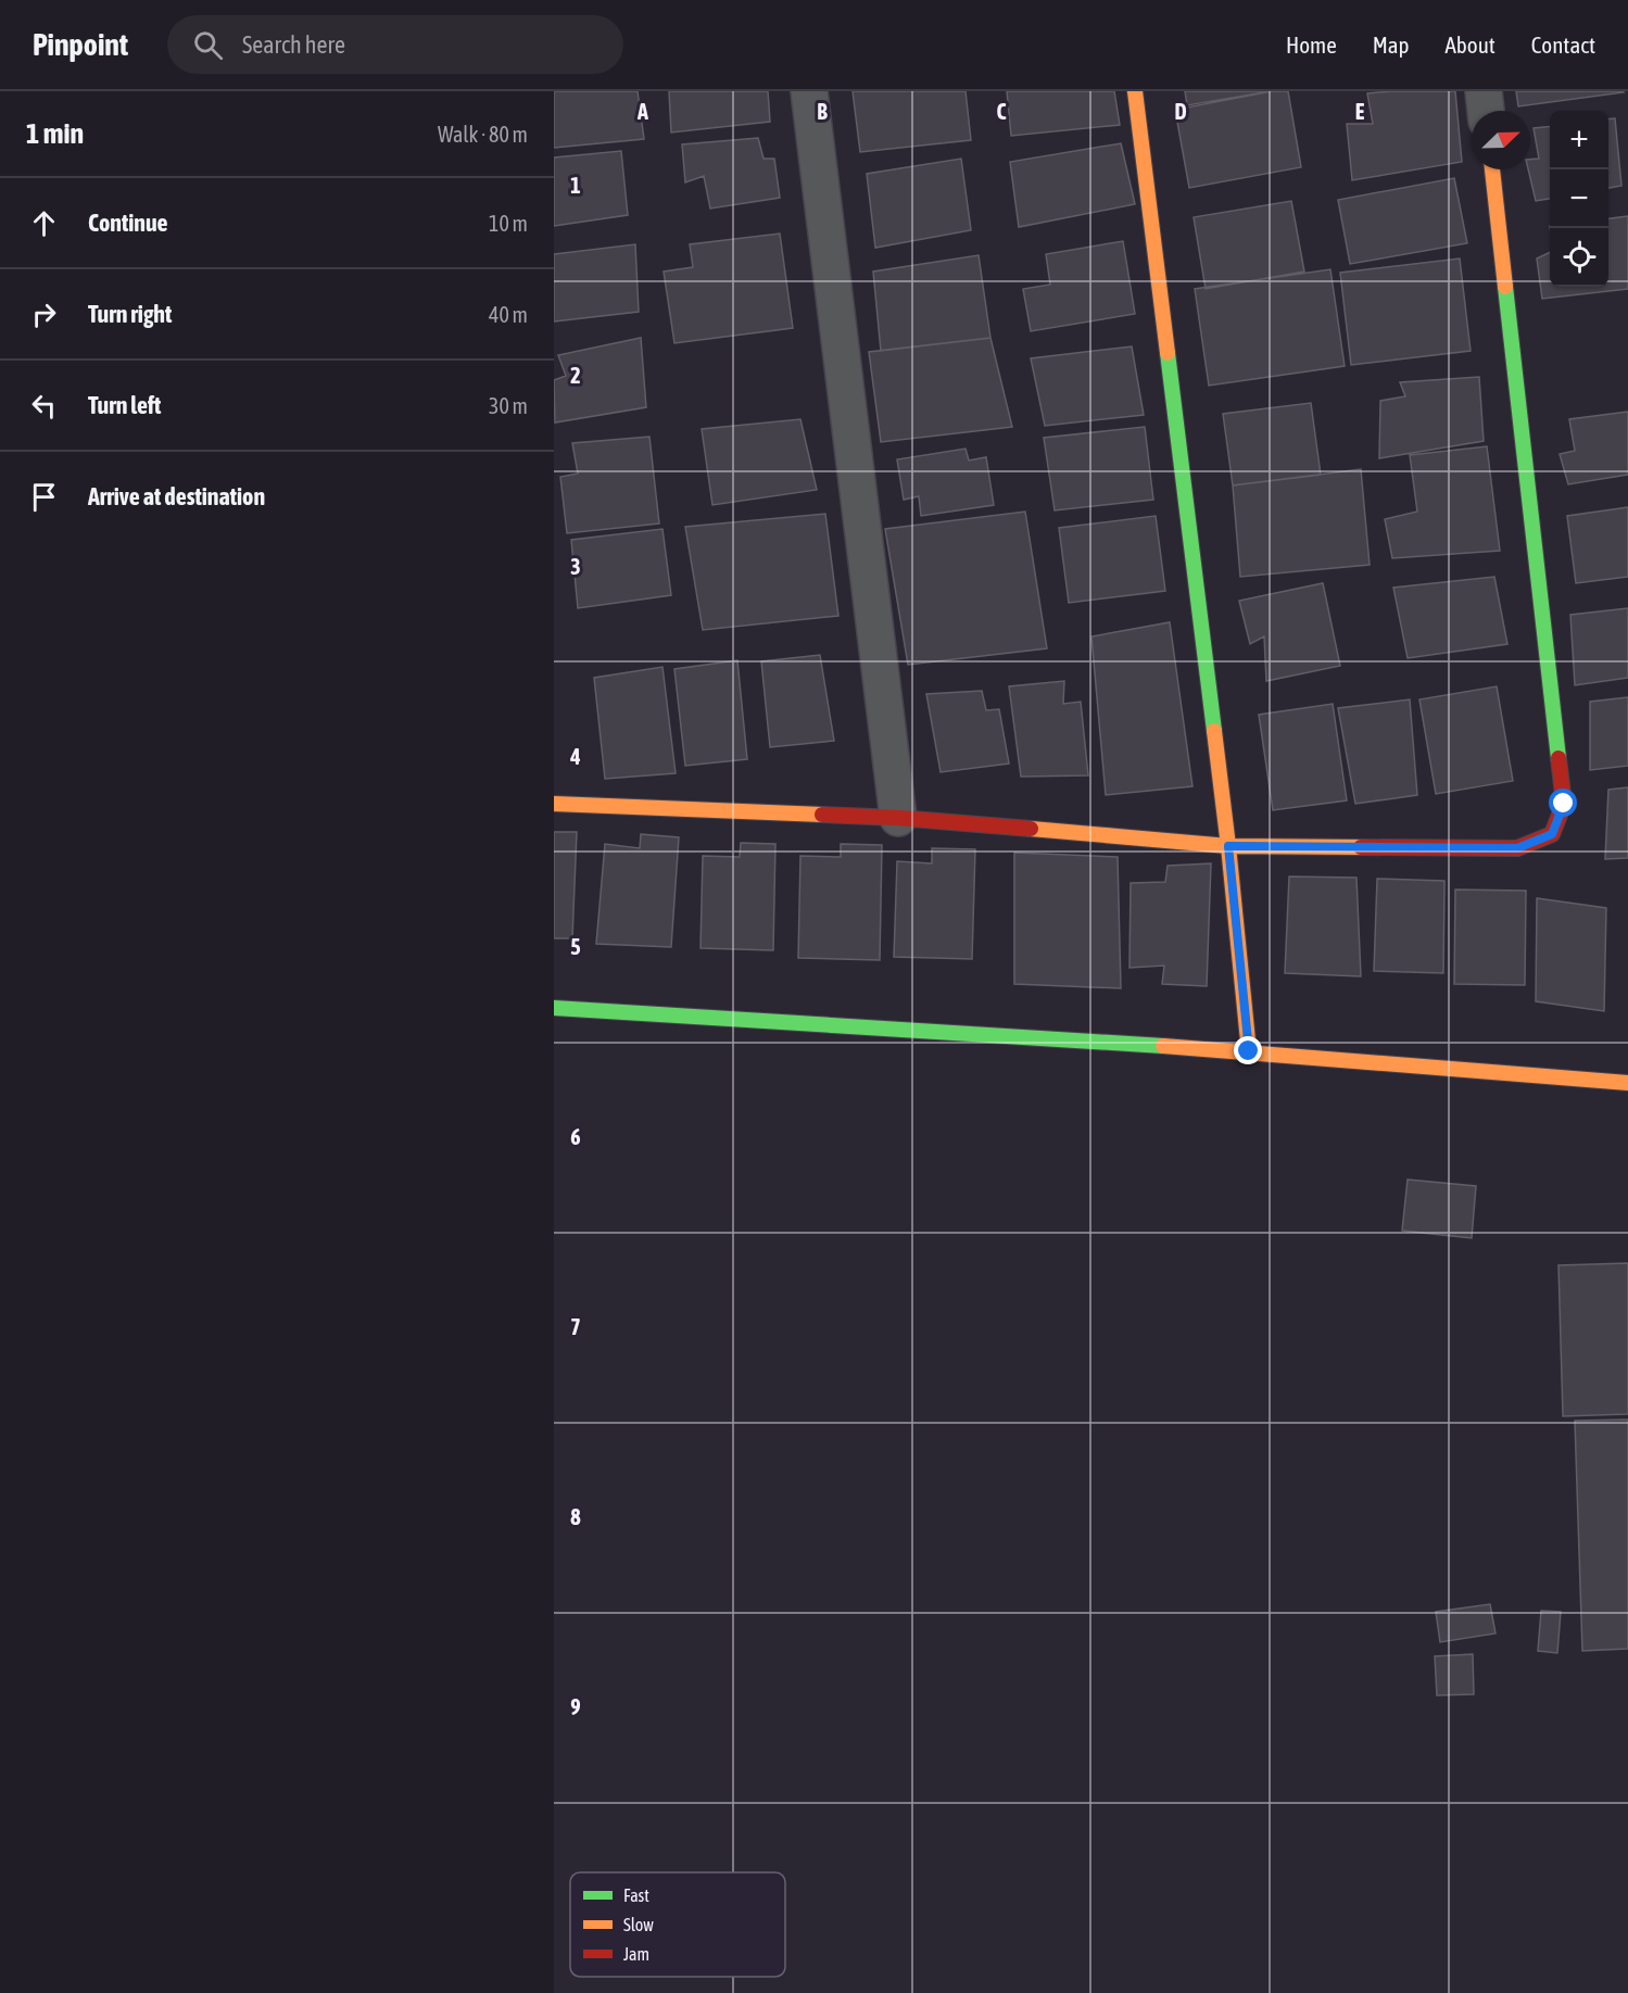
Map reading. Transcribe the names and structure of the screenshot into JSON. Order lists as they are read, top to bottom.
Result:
{
  "legend": ["Fast", "Slow", "Jam"],
  "north": "top right",
  "page": {
    "header": "Pinpoint",
    "search": "Search here",
    "nav": [
      "Home",
      "Map",
      "About",
      "Contact"
    ],
    "heading": ["1 min", "Walk · 80 m"],
    "map_buttons": ["+", "−"],
    "list": [
      ["Continue", "10 m"],
      ["Turn right", "40 m"],
      ["Turn left", "30 m"],
      "Arrive at destination"
    ]
  },
  "grid": {
    "columns": [
      "A",
      "B",
      "C",
      "D",
      "E"
    ],
    "rows": [
      "1",
      "2",
      "3",
      "4",
      "5",
      "6",
      "7",
      "8",
      "9"
    ]
  }
}
